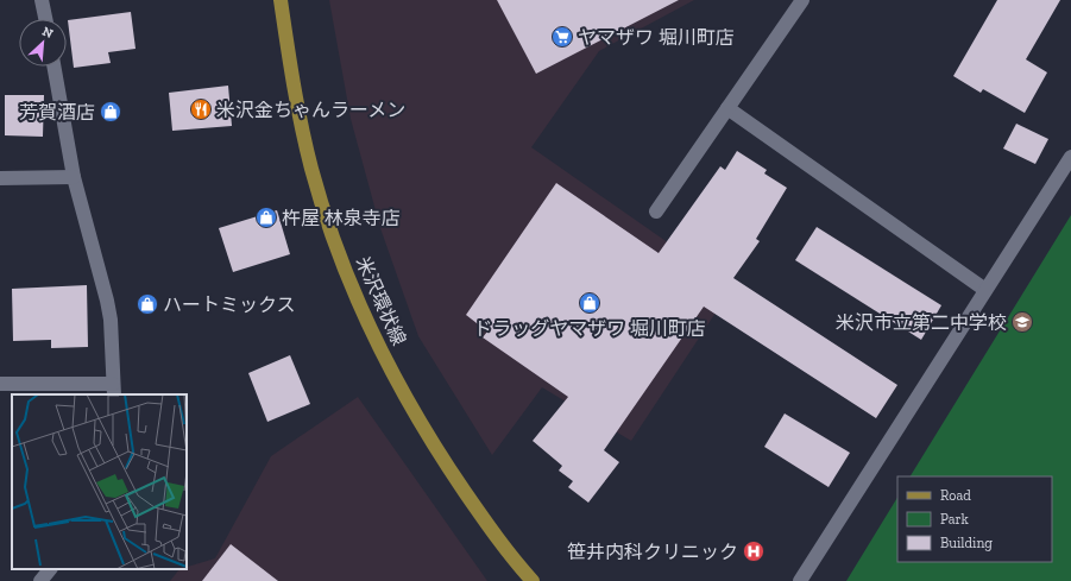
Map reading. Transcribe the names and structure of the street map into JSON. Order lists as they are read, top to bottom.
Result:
{
  "streets": {
    "main road": ["米沢環状線"]
  },
  "places": {
    "supermarket": ["ヤマザワ 堀川町店"],
    "restaurant": ["米沢金ちゃんラーメン"],
    "shop": [
      "芳賀酒店",
      "杵屋 林泉寺店",
      "ドラッグヤマザワ 堀川町店",
      "ハートミックス"
    ],
    "school or university": ["米沢市立第二中学校"],
    "hospital": ["笹井内科クリニック"]
  },
  "legend": ["Road", "Park", "Building"],
  "north": "top right"
}
